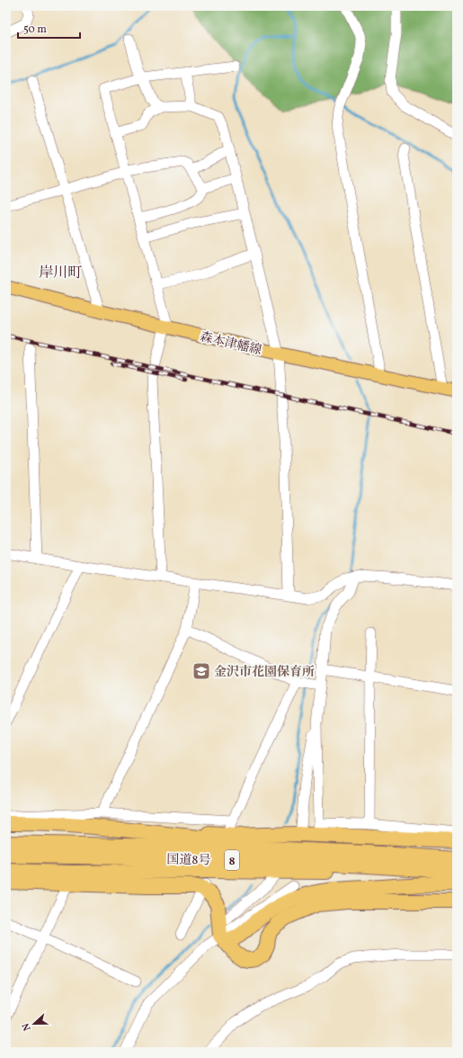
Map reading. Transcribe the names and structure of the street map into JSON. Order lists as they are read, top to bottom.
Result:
{
  "streets": {
    "highway": ["国道8号", "8"],
    "main road": ["森本津幡線"]
  },
  "districts": ["岸川町"],
  "places": {
    "school or university": ["金沢市花園保育所"]
  },
  "scale_bar": "50 m",
  "north": "left"
}
